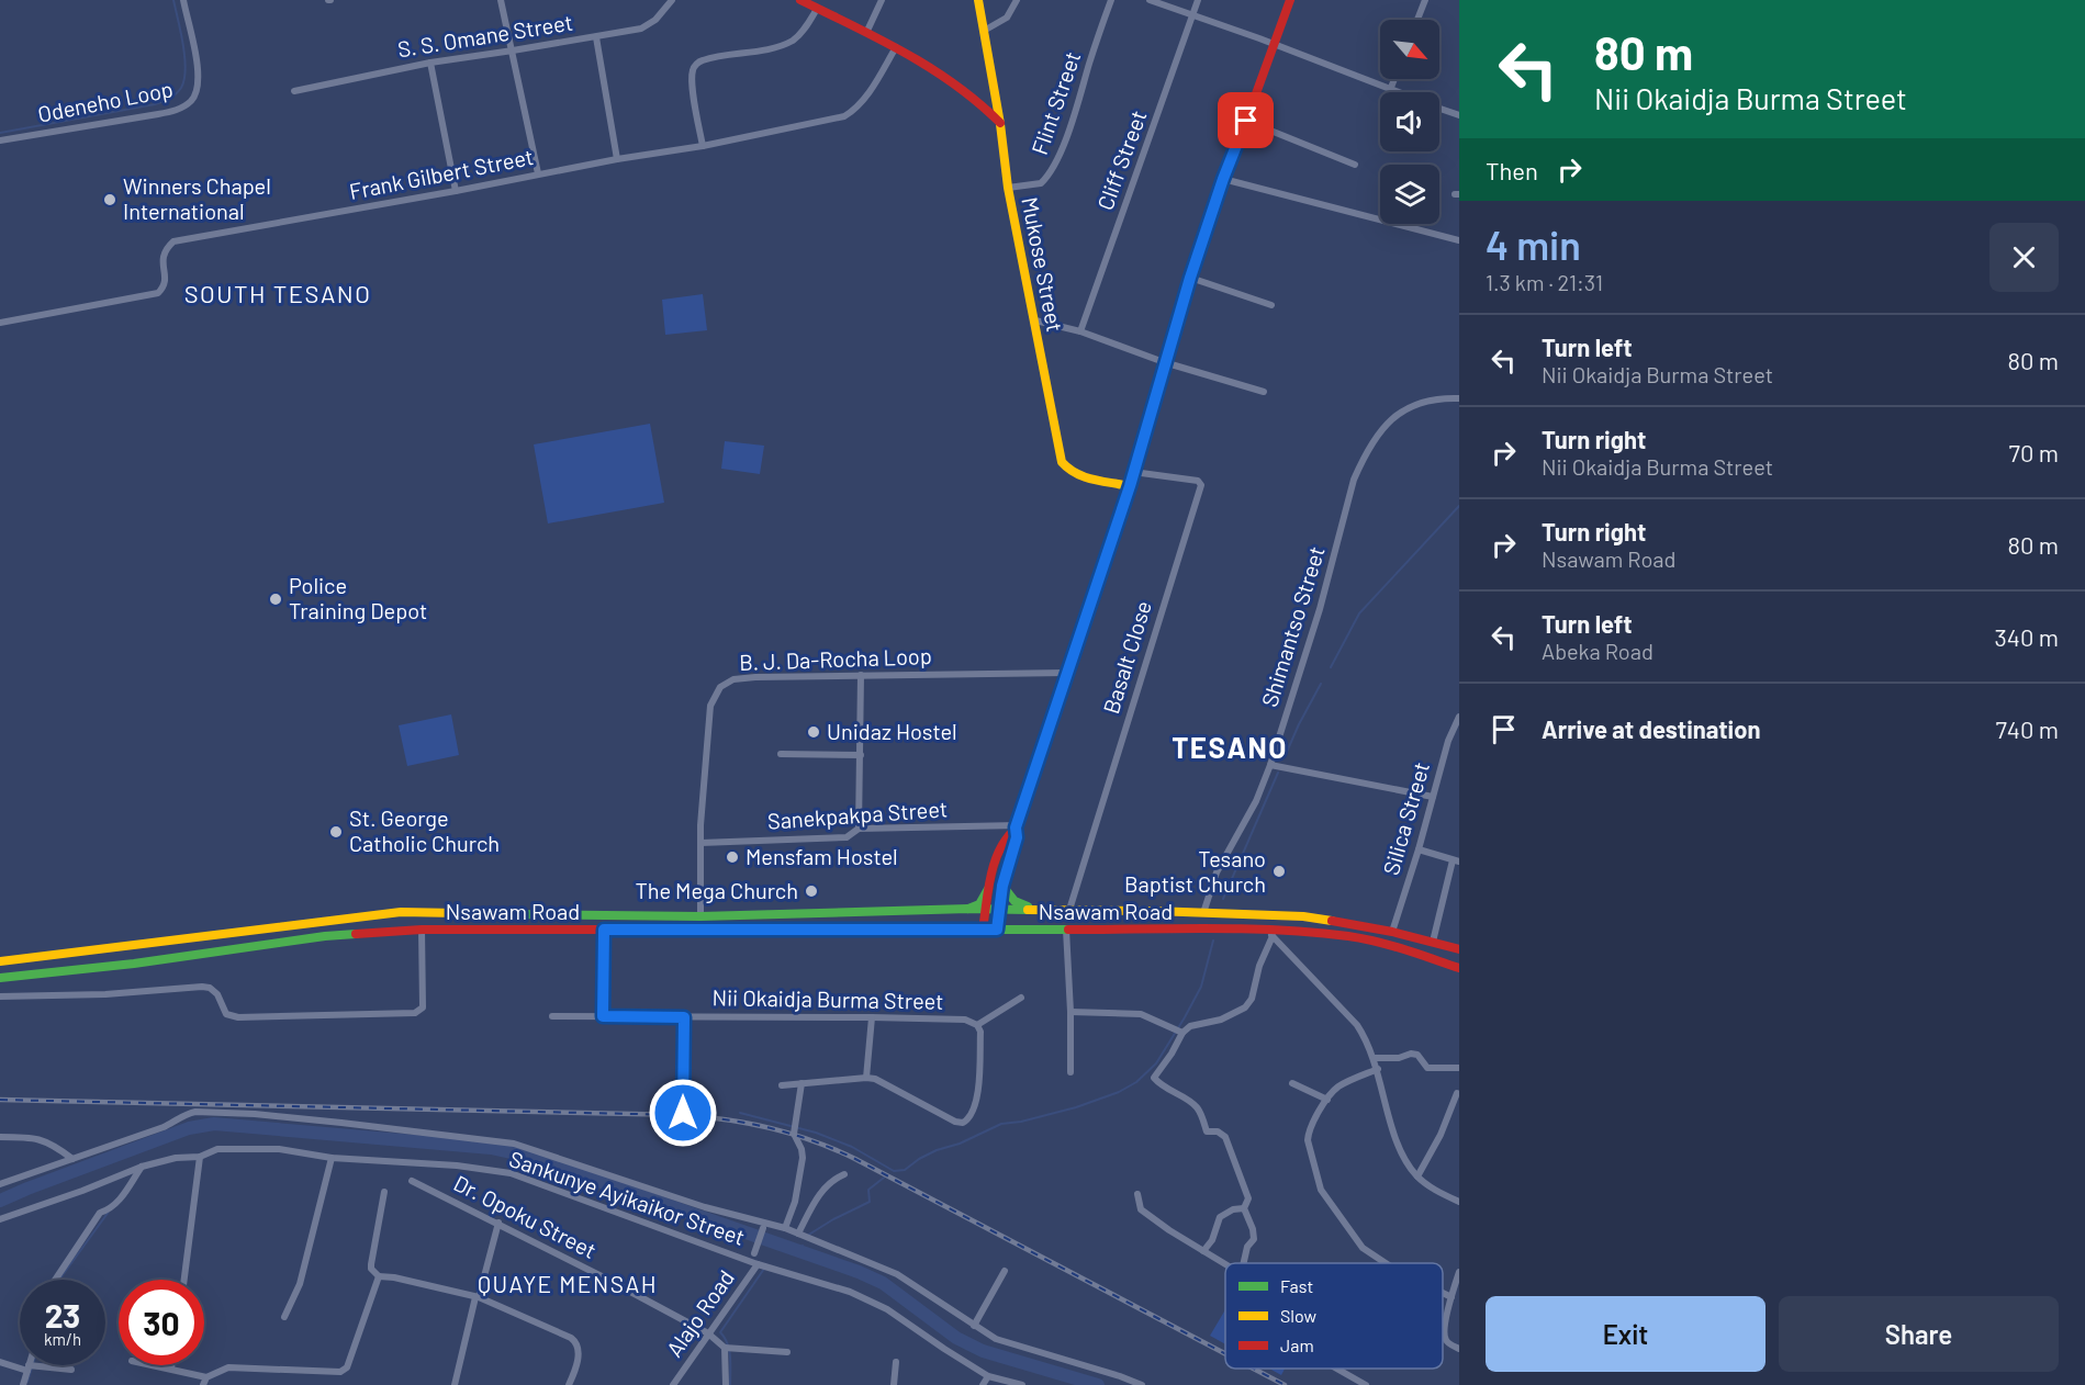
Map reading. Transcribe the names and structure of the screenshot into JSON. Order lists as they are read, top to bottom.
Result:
{
  "streets": {
    "main road": ["Mukose Street", "Nsawam Road"],
    "street": [
      "S. S. Omane Street",
      "Odeneho Loop",
      "Flint Street",
      "Cliff Street",
      "Frank Gilbert Street",
      "Shimantso Street",
      "Basalt Close",
      "B. J. Da-Rocha Loop",
      "Sanekpakpa Street",
      "Silica Street",
      "Nii Okaidja Burma Street",
      "Sankunye Ayikaikor Street",
      "Dr. Opoku Street",
      "Alajo Road"
    ]
  },
  "crossings": [
    ["Flint Street", "Mukose Street"],
    ["Shimantso Street", "Nsawam Road"],
    ["Basalt Close", "Nsawam Road"],
    ["B. J. Da-Rocha Loop", "Sanekpakpa Street"],
    ["B. J. Da-Rocha Loop", "Nsawam Road"],
    ["Silica Street", "Nsawam Road"],
    ["Sankunye Ayikaikor Street", "Alajo Road"],
    ["Dr. Opoku Street", "Alajo Road"]
  ],
  "districts": ["SOUTH TESANO", "TESANO", "QUAYE MENSAH"],
  "places": [
    "Winners Chapel International",
    "Police Training Depot",
    "Unidaz Hostel",
    "St. George Catholic Church",
    "Mensfam Hostel",
    "Tesano Baptist Church",
    "The Mega Church"
  ],
  "legend": ["Fast", "Slow", "Jam"],
  "north": "bottom right",
  "page": {
    "turn": ["80 m", "Nii Okaidja Burma Street"],
    "then": "Then",
    "heading": ["4 min", "1.3 km · 21:31"],
    "list": [
      {
        "name": "Turn left",
        "note": "Nii Okaidja Burma Street",
        "value": "80 m"
      },
      {
        "name": "Turn right",
        "note": "Nii Okaidja Burma Street",
        "value": "70 m"
      },
      {
        "name": "Turn right",
        "note": "Nsawam Road",
        "value": "80 m"
      },
      {
        "name": "Turn left",
        "note": "Abeka Road",
        "value": "340 m"
      },
      {
        "name": "Arrive at destination",
        "value": "740 m"
      }
    ],
    "speed": "23 km/h",
    "limit": "30",
    "buttons": ["Exit", "Share"]
  }
}
